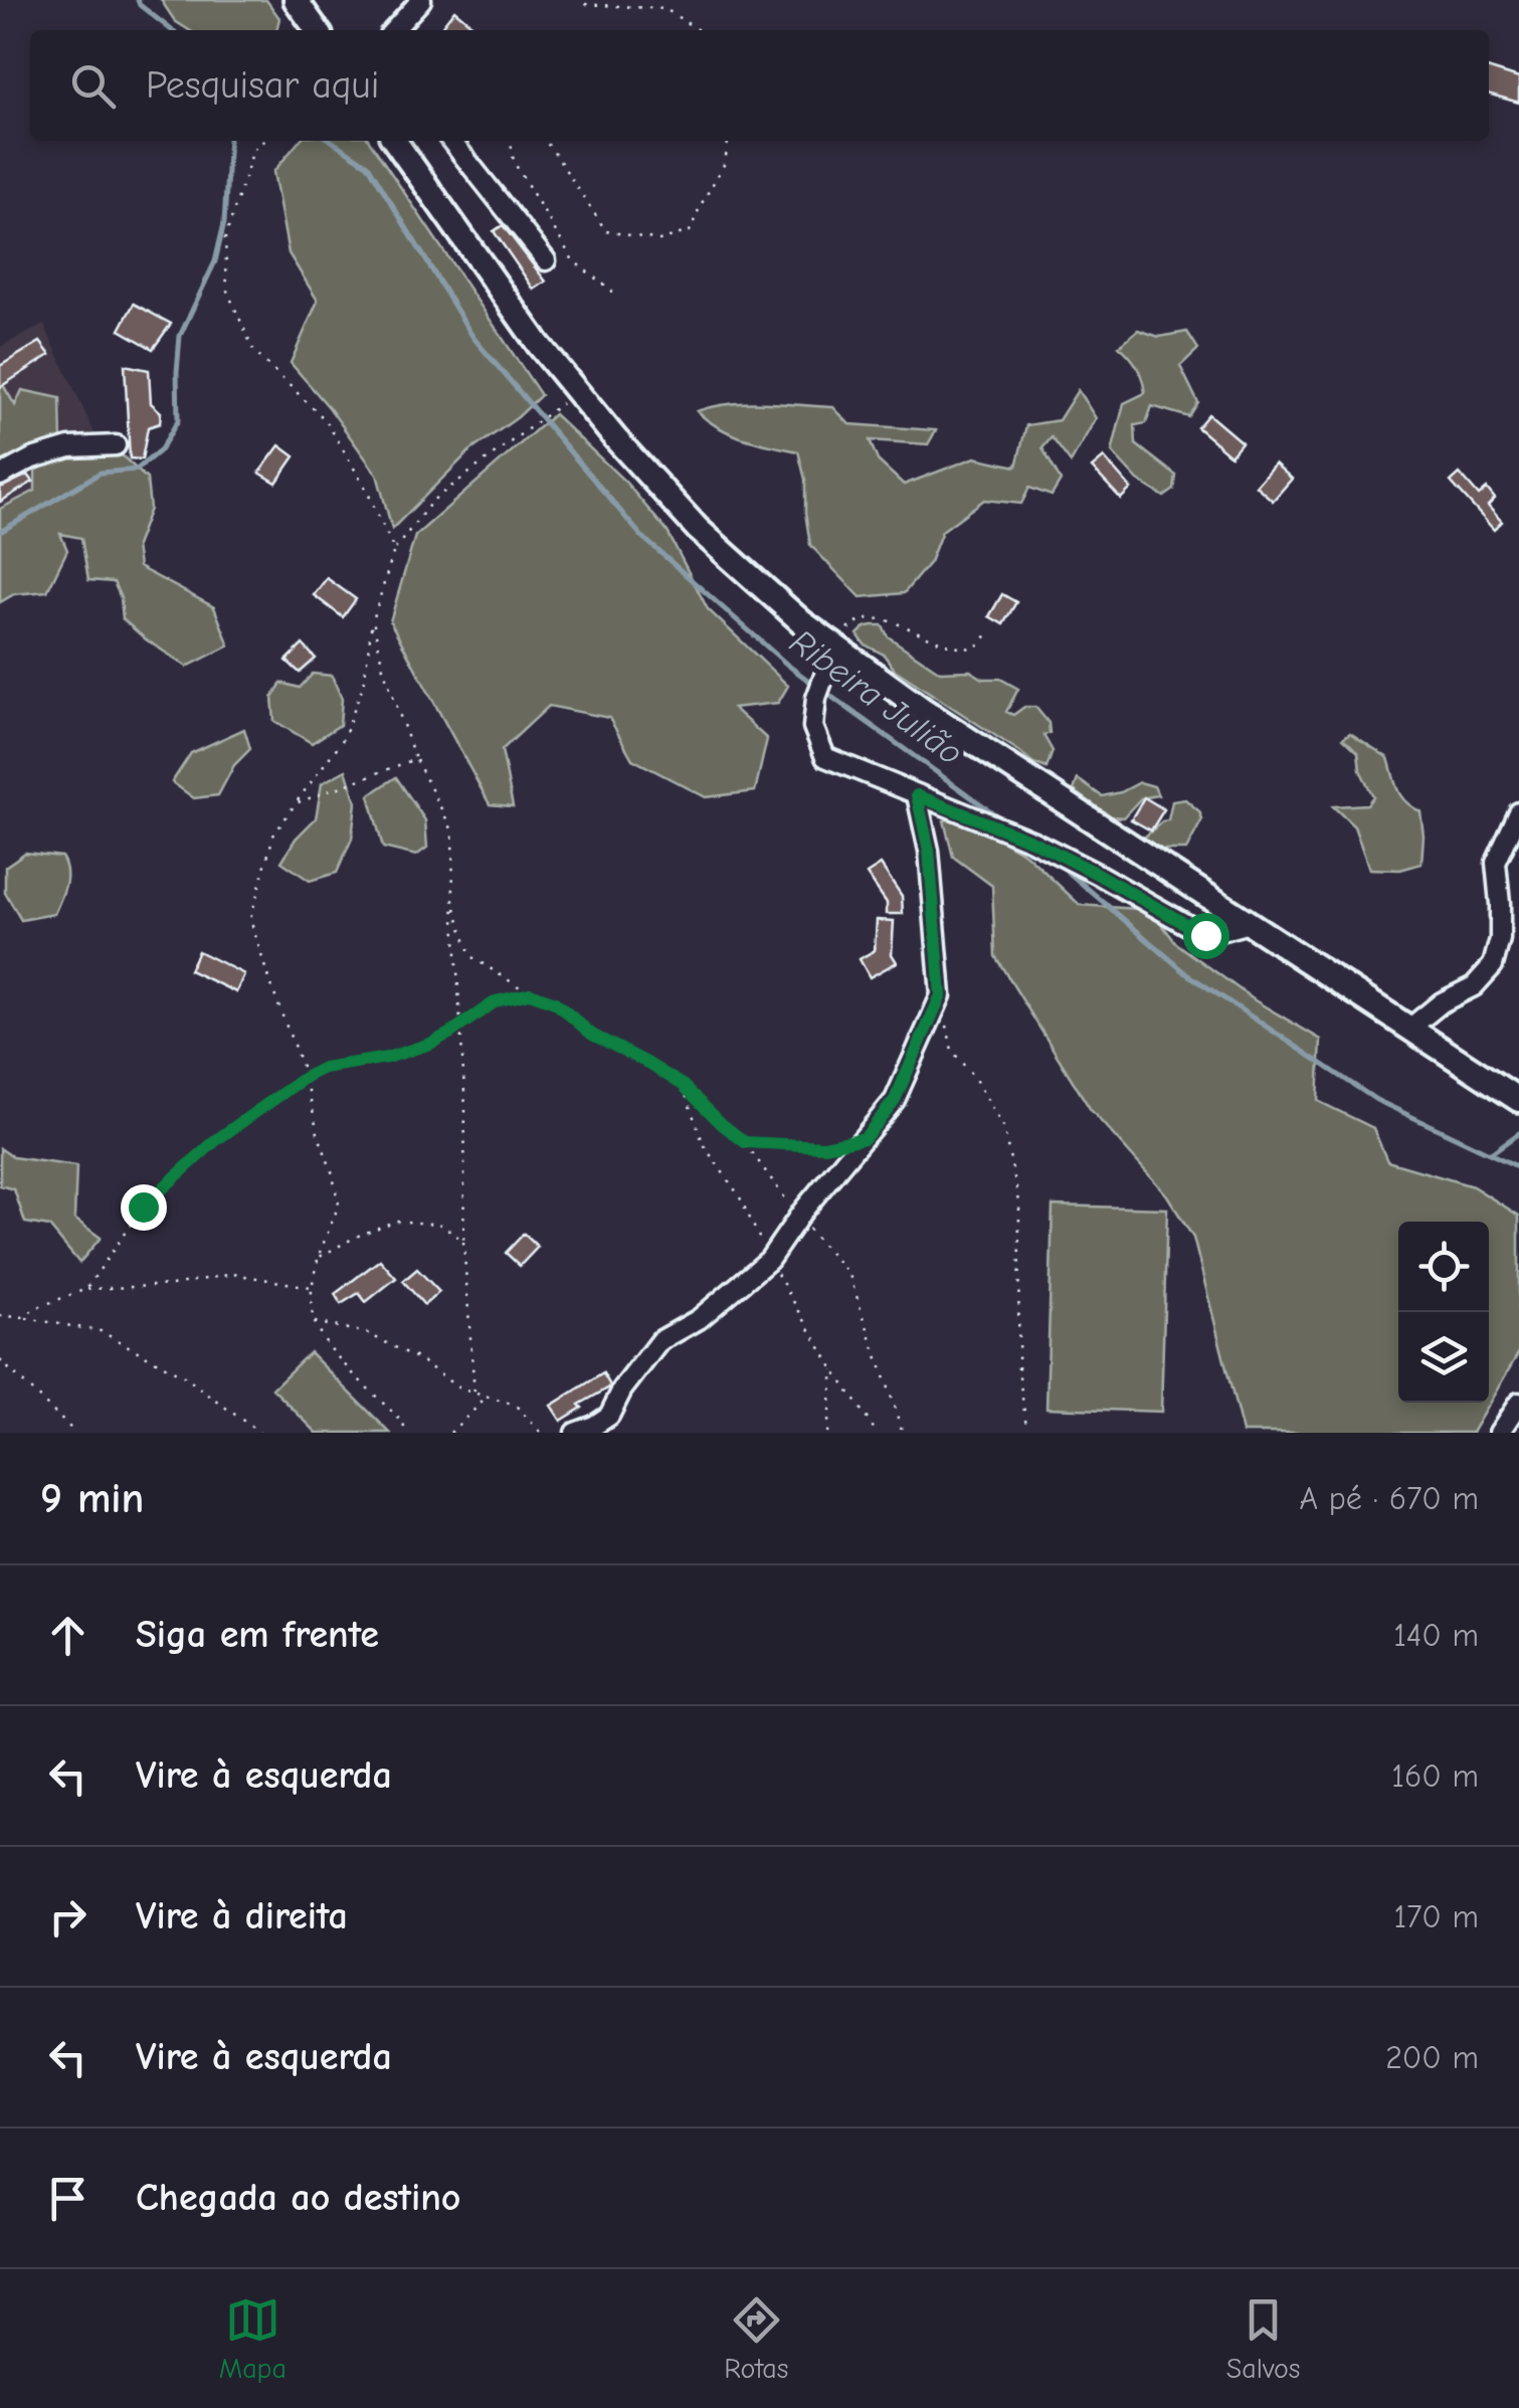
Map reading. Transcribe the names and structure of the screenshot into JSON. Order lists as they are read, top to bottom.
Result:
{
  "water": ["Ribeira Julião"],
  "page": {
    "search": "Pesquisar aqui",
    "heading": ["9 min", "A pé · 670 m"],
    "list": [
      ["Siga em frente", "140 m"],
      ["Vire à esquerda", "160 m"],
      ["Vire à direita", "170 m"],
      ["Vire à esquerda", "200 m"],
      "Chegada ao destino"
    ],
    "nav": ["Mapa", "Rotas", "Salvos"]
  }
}
